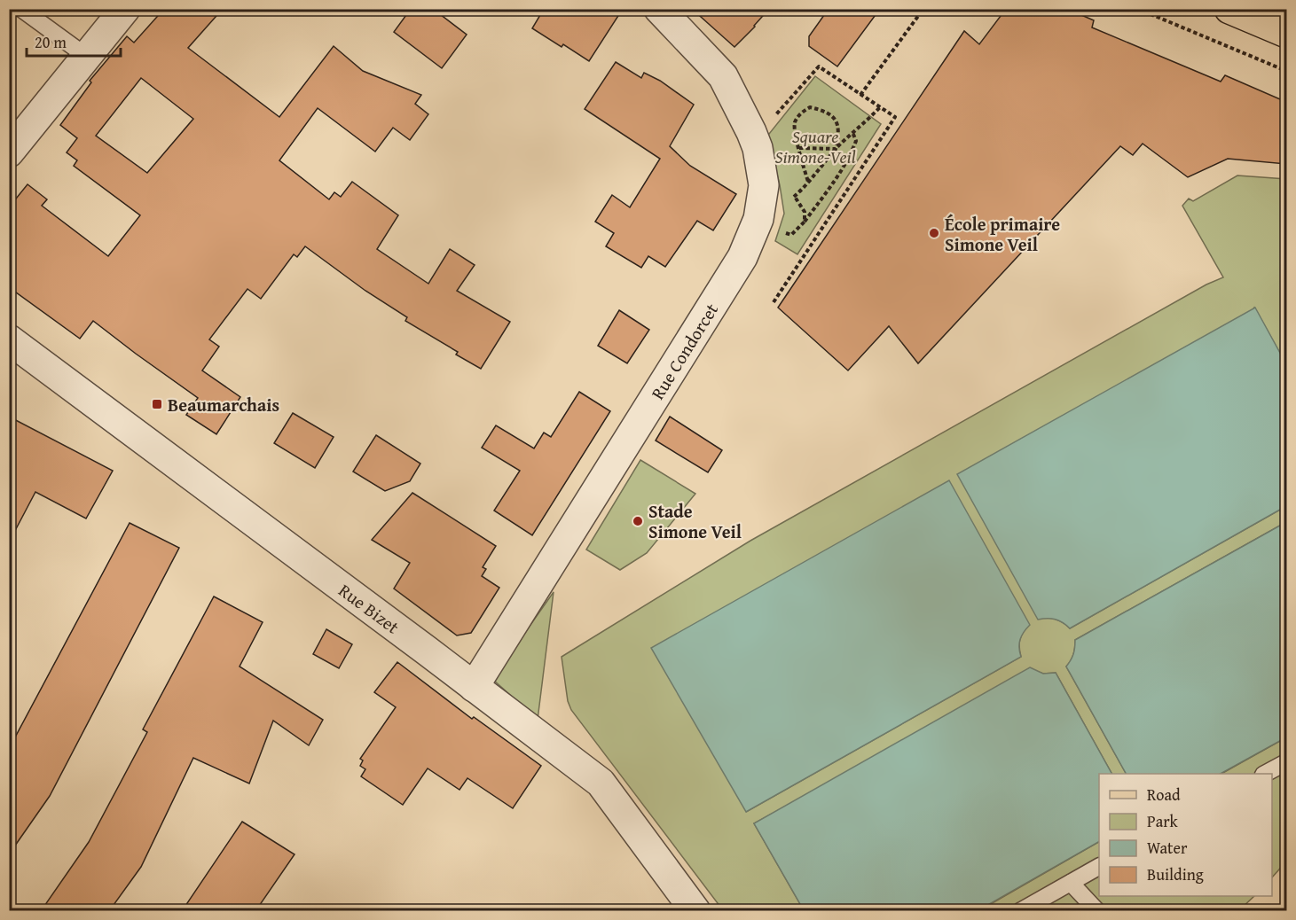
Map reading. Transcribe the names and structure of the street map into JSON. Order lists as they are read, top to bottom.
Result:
{
  "streets": {
    "street": ["Rue Condorcet", "Rue Bizet"]
  },
  "crossings": [
    ["Rue Condorcet", "Rue Bizet"]
  ],
  "parks": ["Square Simone-Veil"],
  "places": {
    "other": ["École primaire Simone Veil", "Stade Simone Veil"],
    "transit": ["Beaumarchais"]
  },
  "legend": [
    "Road",
    "Park",
    "Water",
    "Building"
  ],
  "scale_bar": "20 m"
}
